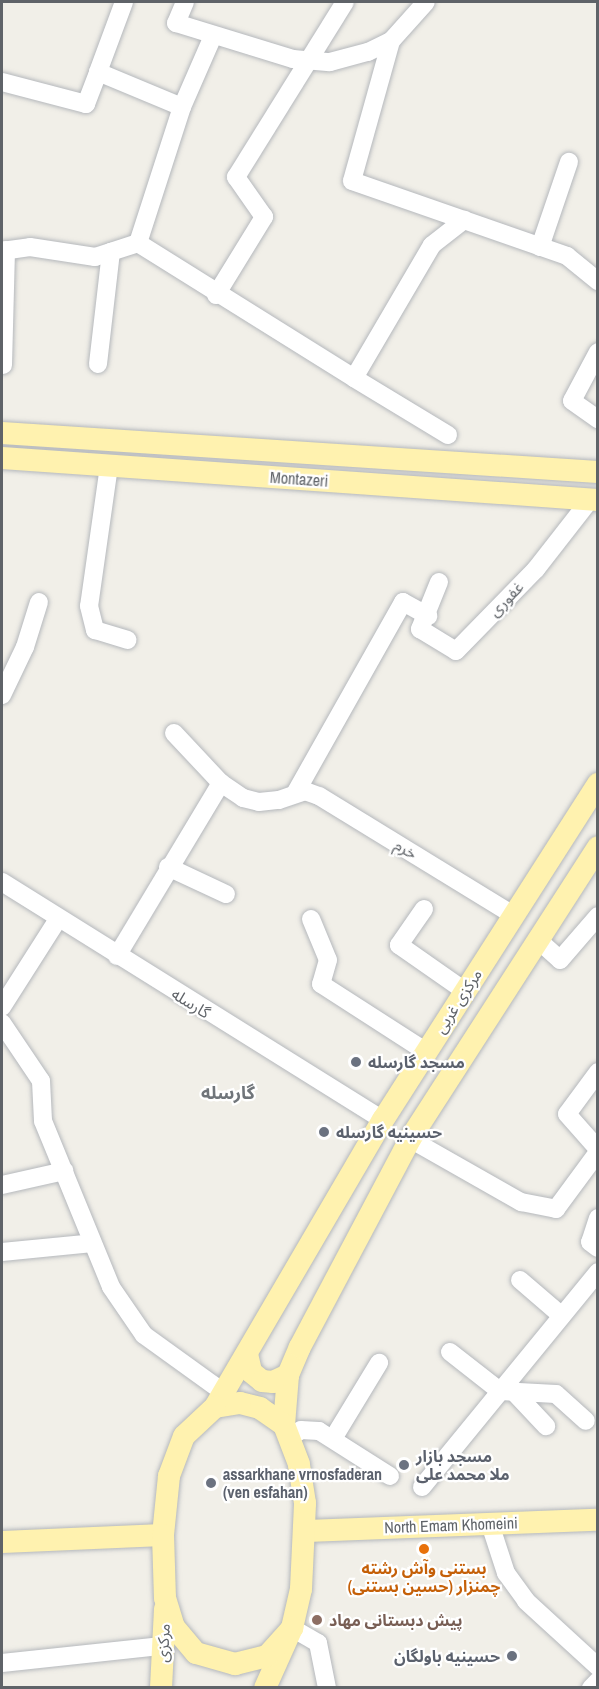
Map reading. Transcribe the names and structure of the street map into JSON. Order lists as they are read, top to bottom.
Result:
{
  "streets": {
    "main road": [
      "Montazeri",
      "مرکزی غربی",
      "North Emam Khomeini",
      "مرکزی"
    ],
    "street": ["غفوری", "خرم", "گارسله"]
  },
  "crossings": [
    ["Montazeri", "غفوری"],
    ["خرم", "مرکزی غربی"],
    ["مرکزی غربی", "گارسله"],
    ["مرکزی غربی", "مرکزی"]
  ],
  "districts": ["گارسله"],
  "places": [
    "مسجد گارسله",
    "حسینیه گارسله",
    "مسجد بازار ملا محمد علی",
    "assarkhane vrnosfaderan (ven esfahan)",
    "بستنی وآش رشته چمنزار (حسین بستنی)",
    "پیش دبستانی مهاد",
    "حسینیه باولگان"
  ]
}
